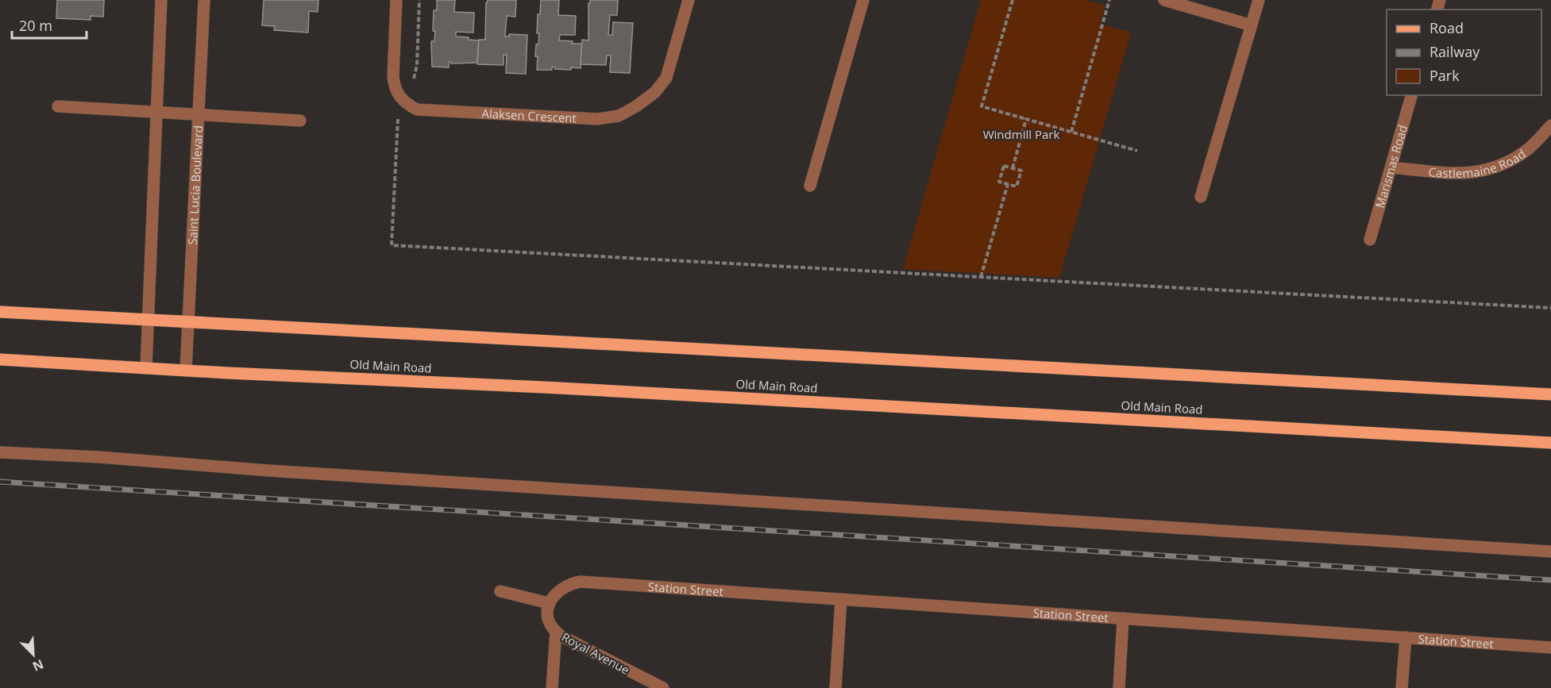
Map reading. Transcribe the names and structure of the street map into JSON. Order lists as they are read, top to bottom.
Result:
{
  "streets": {
    "main road": ["Old Main Road"],
    "street": [
      "Alaksen Crescent",
      "Castlemaine Road",
      "Marismas Road",
      "Saint Lucia Boulevard",
      "Station Street",
      "Royal Avenue"
    ]
  },
  "crossings": [
    ["Castlemaine Road", "Marismas Road"],
    ["Saint Lucia Boulevard", "Old Main Road"]
  ],
  "parks": ["Windmill Park"],
  "legend": ["Road", "Railway", "Park"],
  "scale_bar": "20 m",
  "north": "bottom right"
}
